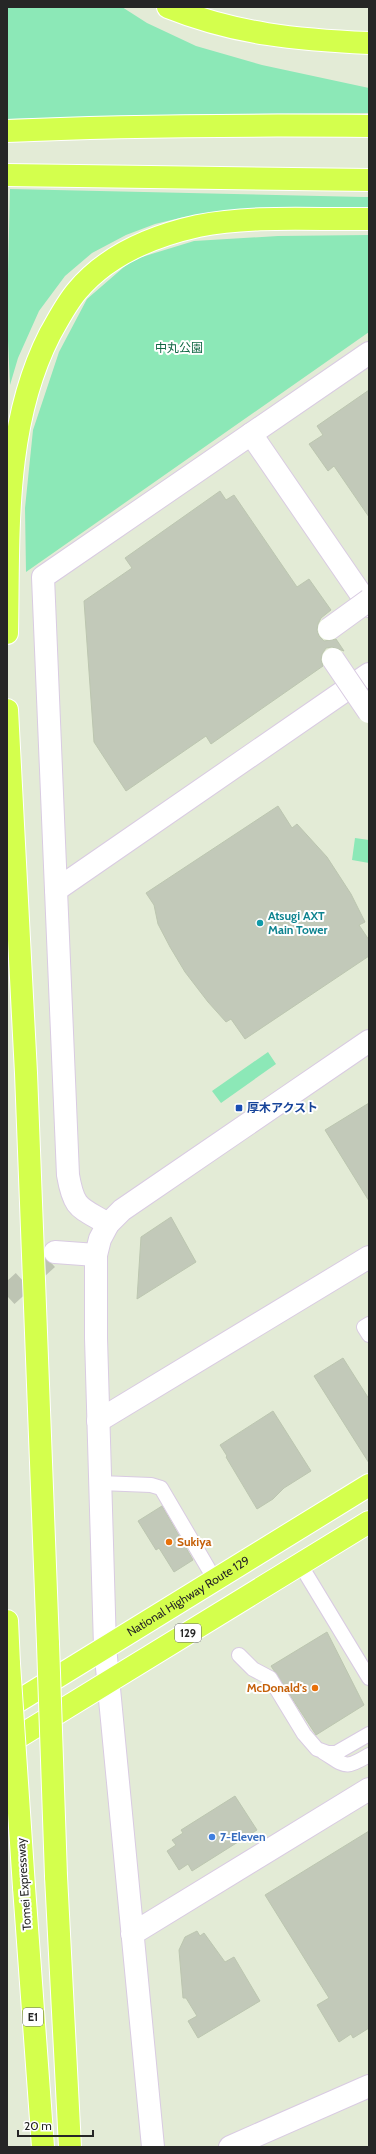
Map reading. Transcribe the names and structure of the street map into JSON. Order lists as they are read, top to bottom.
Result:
{
  "streets": {
    "highway": [
      "National Highway Route 129",
      "129",
      "Tomei Expressway",
      "E1"
    ]
  },
  "parks": ["中丸公園"],
  "places": {
    "other": [
      "Atsugi AXT Main Tower",
      "Sukiya",
      "McDonald's",
      "7-Eleven"
    ],
    "transit": ["厚木アクスト"]
  },
  "scale_bar": "20 m"
}
